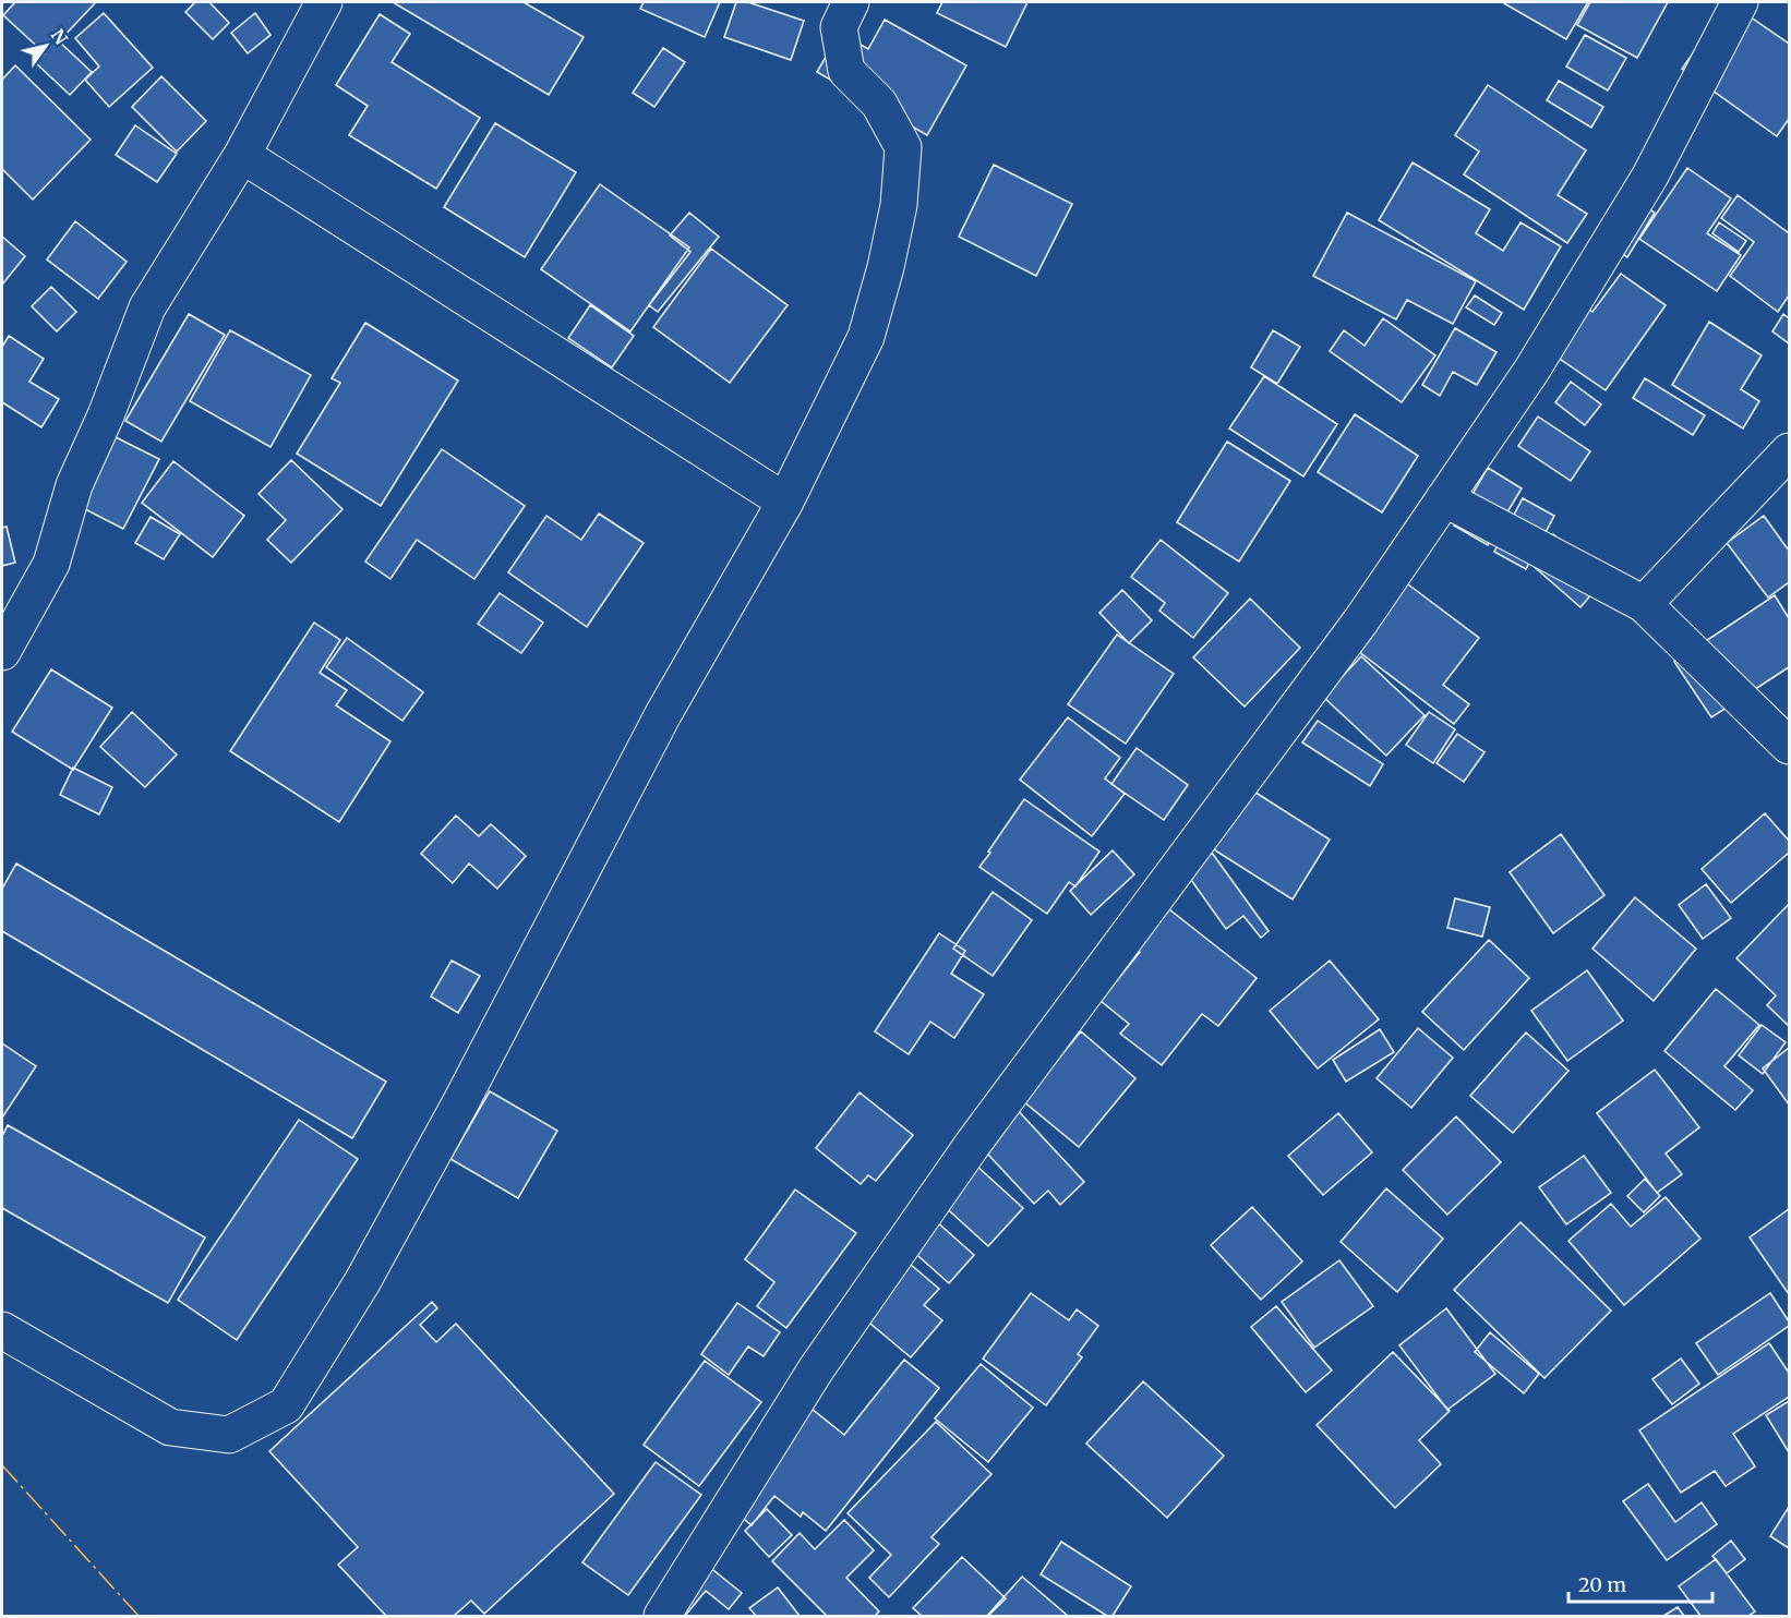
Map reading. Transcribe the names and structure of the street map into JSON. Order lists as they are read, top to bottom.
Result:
{
  "scale_bar": "20 m",
  "north": "top right"
}
